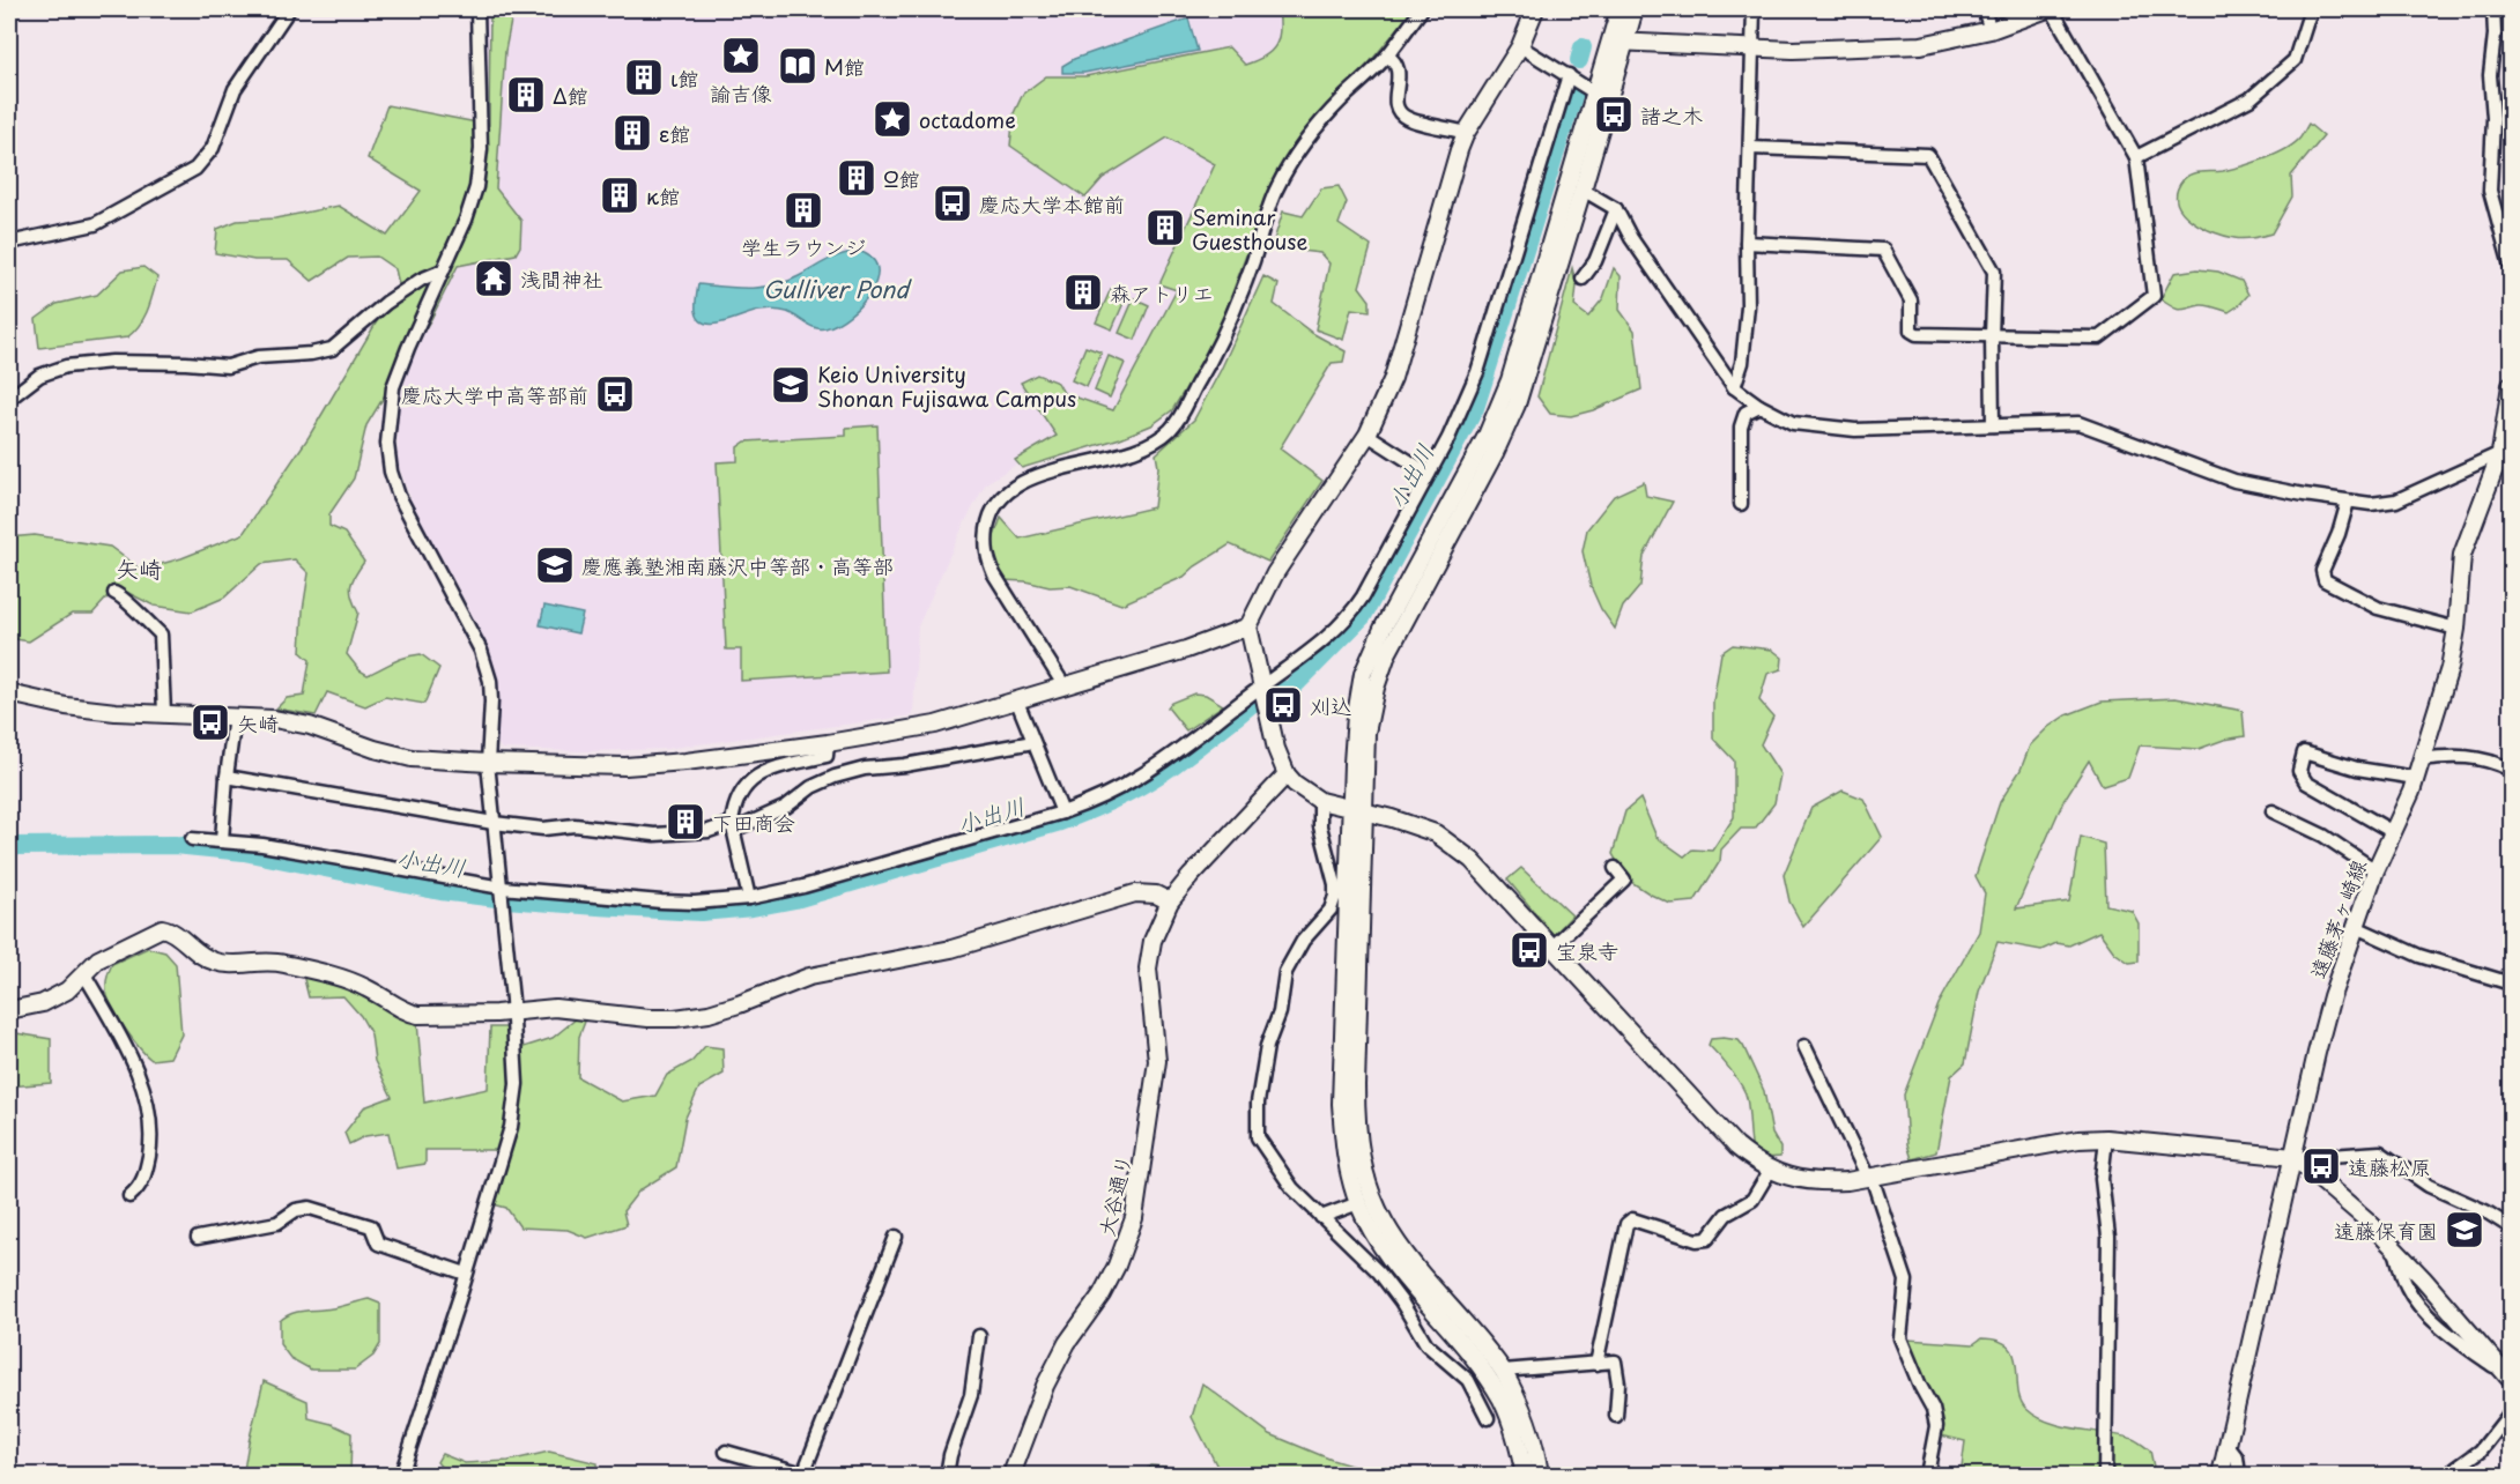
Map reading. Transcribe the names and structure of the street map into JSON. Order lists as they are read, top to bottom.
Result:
{
  "streets": {
    "street": ["遠藤茅ヶ崎線", "大谷通り"]
  },
  "districts": ["矢崎"],
  "water": ["Gulliver Pond", "小出川"],
  "places": {
    "place": ["諭吉像", "octadome"],
    "library": ["Μ館"],
    "building": [
      "ι館",
      "Δ館",
      "ε館",
      "Ω館",
      "κ館",
      "学生ラウンジ",
      "Seminar Guesthouse",
      "森アトリエ",
      "下田商会"
    ],
    "bus stop": [
      "諸之木",
      "慶応大学本館前",
      "慶応大学中高等部前",
      "刈込",
      "矢崎",
      "宝泉寺",
      "遠藤松原"
    ],
    "temple": ["浅間神社"],
    "school or university": ["Keio University Shonan Fujisawa Campus", "慶應義塾湘南藤沢中等部・高等部", "遠藤保育園"]
  }
}
